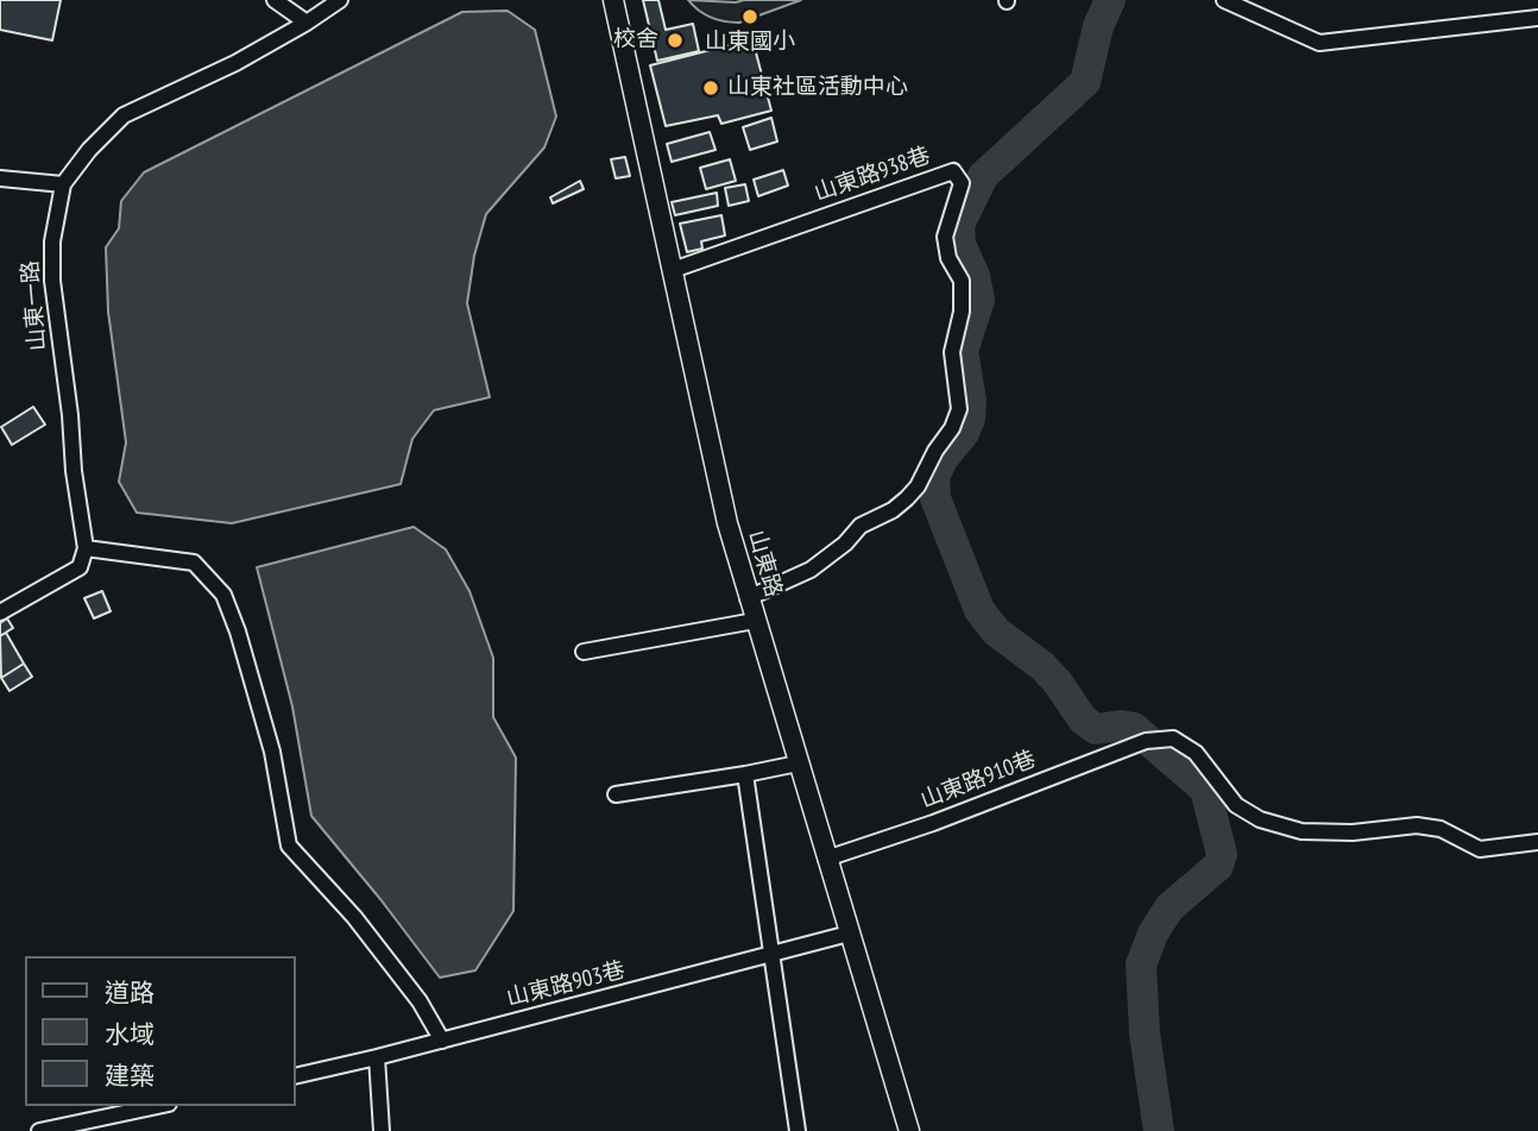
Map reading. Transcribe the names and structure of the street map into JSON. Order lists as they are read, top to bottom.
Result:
{
  "streets": {
    "street": [
      "山東路938巷",
      "山東一路",
      "山東路",
      "山東路910巷",
      "山東路903巷"
    ]
  },
  "crossings": [
    ["山東路938巷", "山東路"],
    ["山東路", "山東路910巷"],
    ["山東路", "山東路903巷"]
  ],
  "places": ["山東國小", "校舍", "山東社區活動中心"],
  "legend": ["道路", "水域", "建築"]
}
